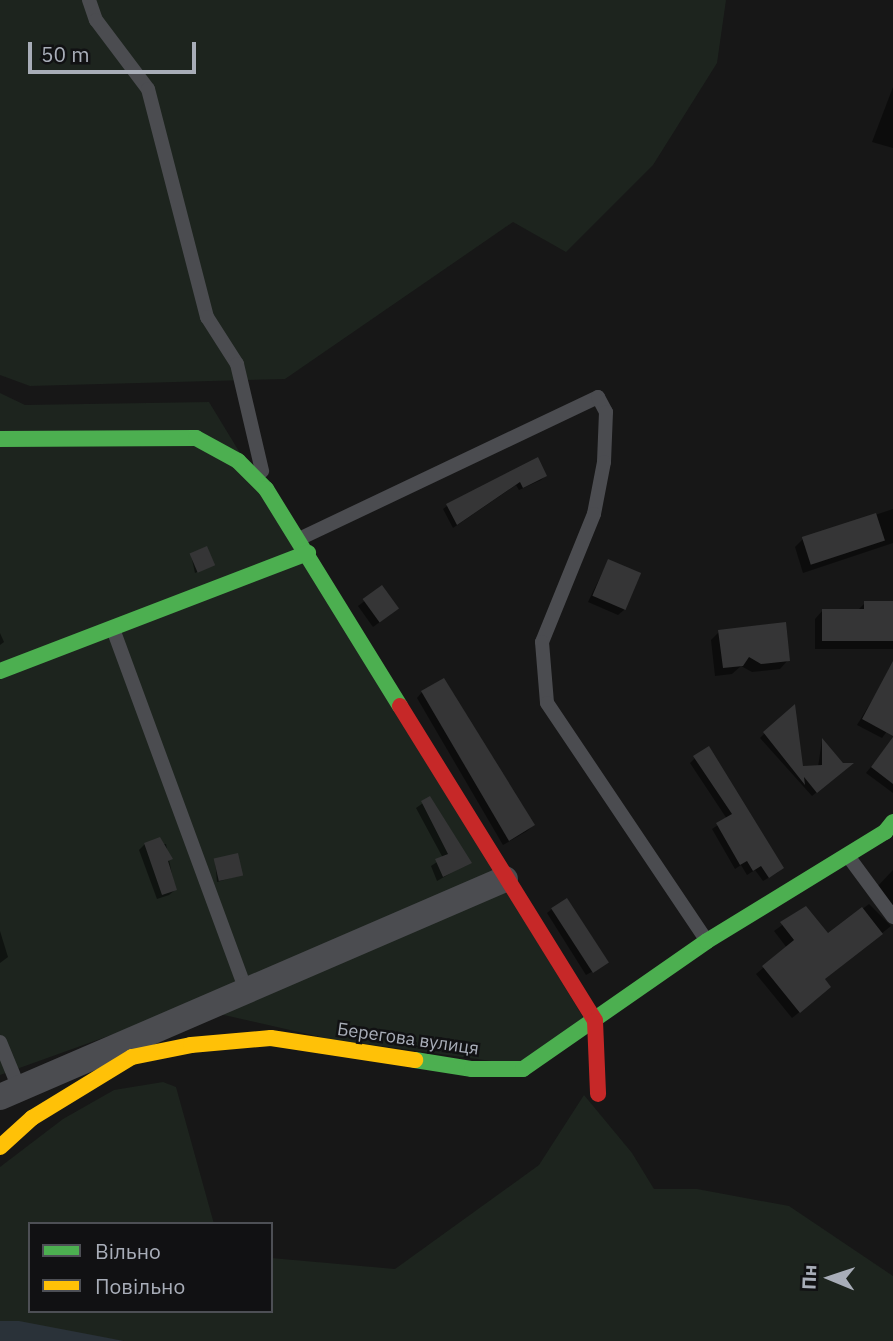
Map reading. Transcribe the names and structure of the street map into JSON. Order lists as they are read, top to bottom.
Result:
{
  "streets": {
    "street": ["Берегова вулиця"]
  },
  "legend": ["Вільно", "Повільно"],
  "scale_bar": "50 m",
  "north": "left"
}
